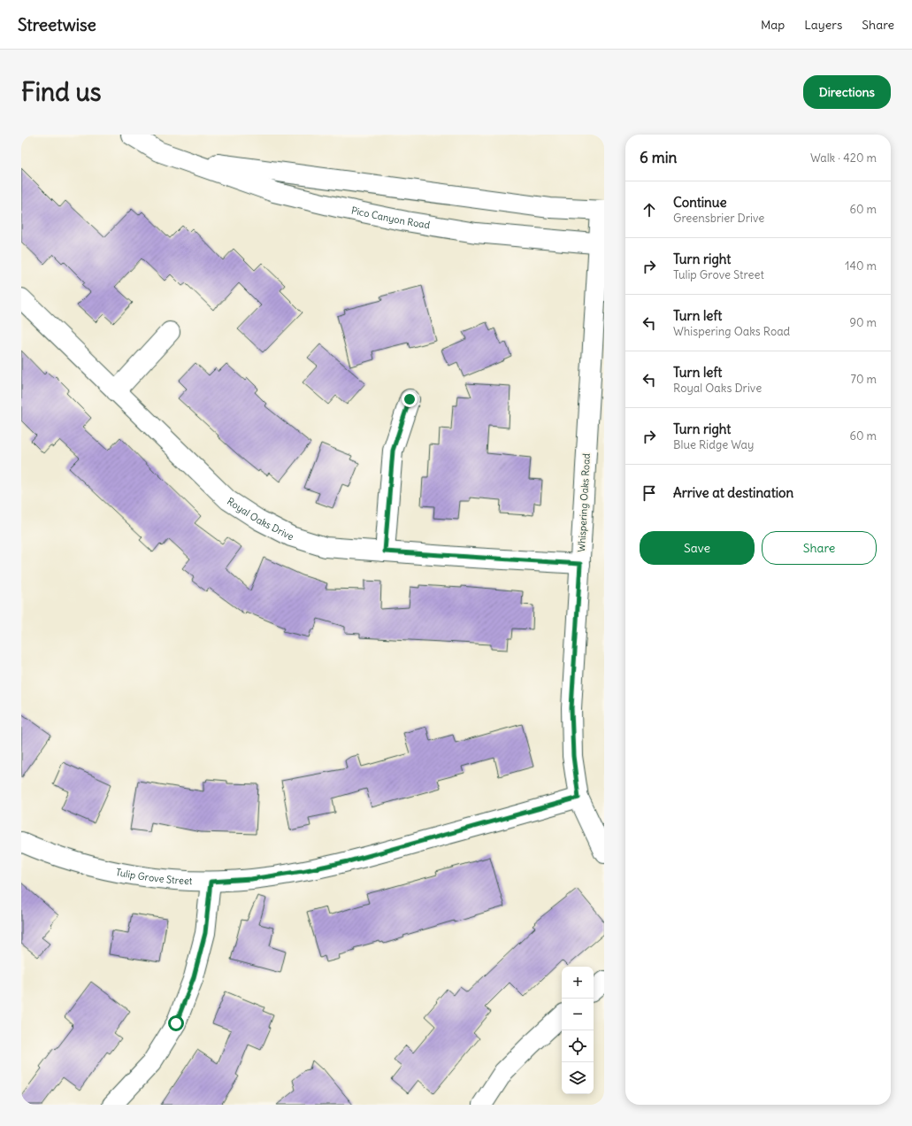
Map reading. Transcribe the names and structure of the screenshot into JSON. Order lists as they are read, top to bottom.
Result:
{
  "streets": {
    "street": [
      "Pico Canyon Road",
      "Whispering Oaks Road",
      "Royal Oaks Drive",
      "Tulip Grove Street"
    ]
  },
  "crossings": [
    ["Pico Canyon Road", "Whispering Oaks Road"],
    ["Whispering Oaks Road", "Royal Oaks Drive"],
    ["Whispering Oaks Road", "Tulip Grove Street"]
  ],
  "page": {
    "header": "Streetwise",
    "nav": ["Map", "Layers", "Share"],
    "buttons": [
      "Directions",
      ["Save", "Share"]
    ],
    "title": "Find us",
    "heading": ["6 min", "Walk · 420 m"],
    "list": [
      ["Continue", "Greensbrier Drive", "60 m"],
      ["Turn right", "Tulip Grove Street", "140 m"],
      ["Turn left", "Whispering Oaks Road", "90 m"],
      ["Turn left", "Royal Oaks Drive", "70 m"],
      ["Turn right", "Blue Ridge Way", "60 m"],
      "Arrive at destination"
    ],
    "map_buttons": ["+", "−"]
  }
}
